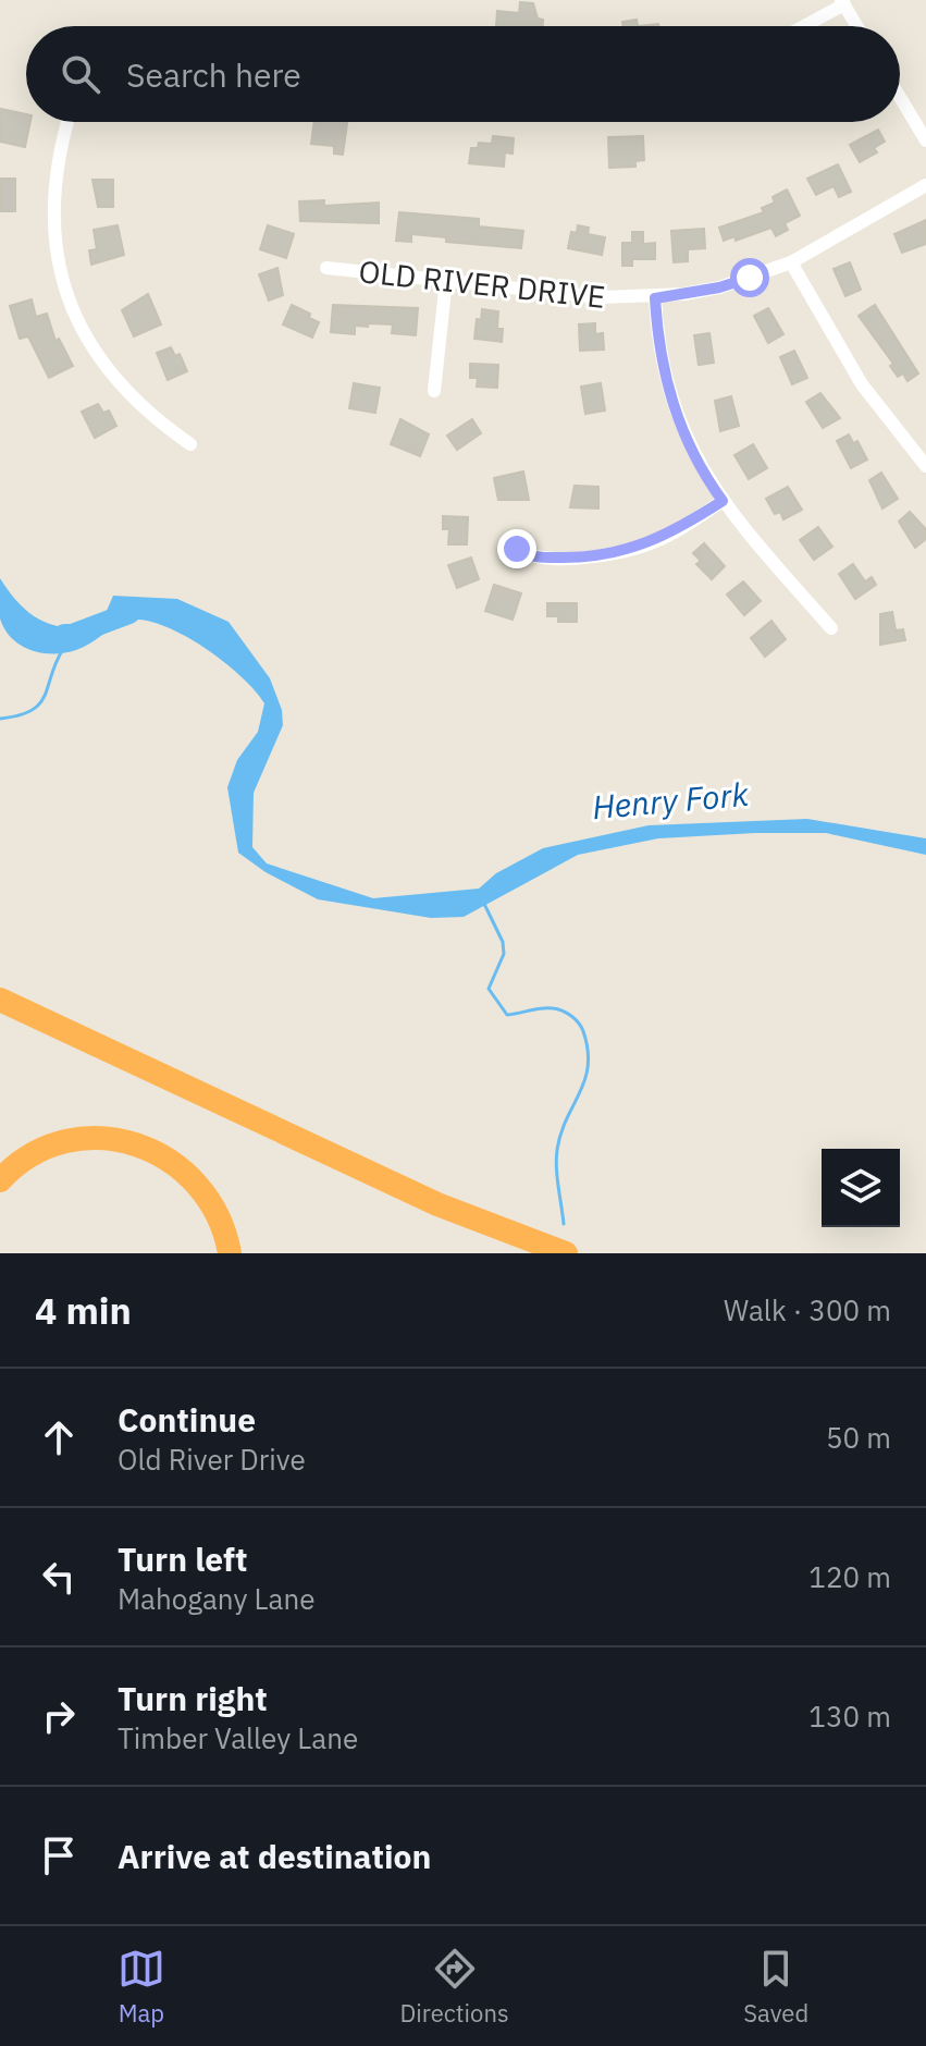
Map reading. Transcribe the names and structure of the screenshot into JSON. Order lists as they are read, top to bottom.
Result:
{
  "streets": {
    "street": ["OLD RIVER DRIVE"]
  },
  "water": ["Henry Fork"],
  "page": {
    "search": "Search here",
    "heading": ["4 min", "Walk · 300 m"],
    "list": [
      ["Continue", "Old River Drive", "50 m"],
      ["Turn left", "Mahogany Lane", "120 m"],
      ["Turn right", "Timber Valley Lane", "130 m"],
      "Arrive at destination"
    ],
    "nav": ["Map", "Directions", "Saved"]
  }
}
